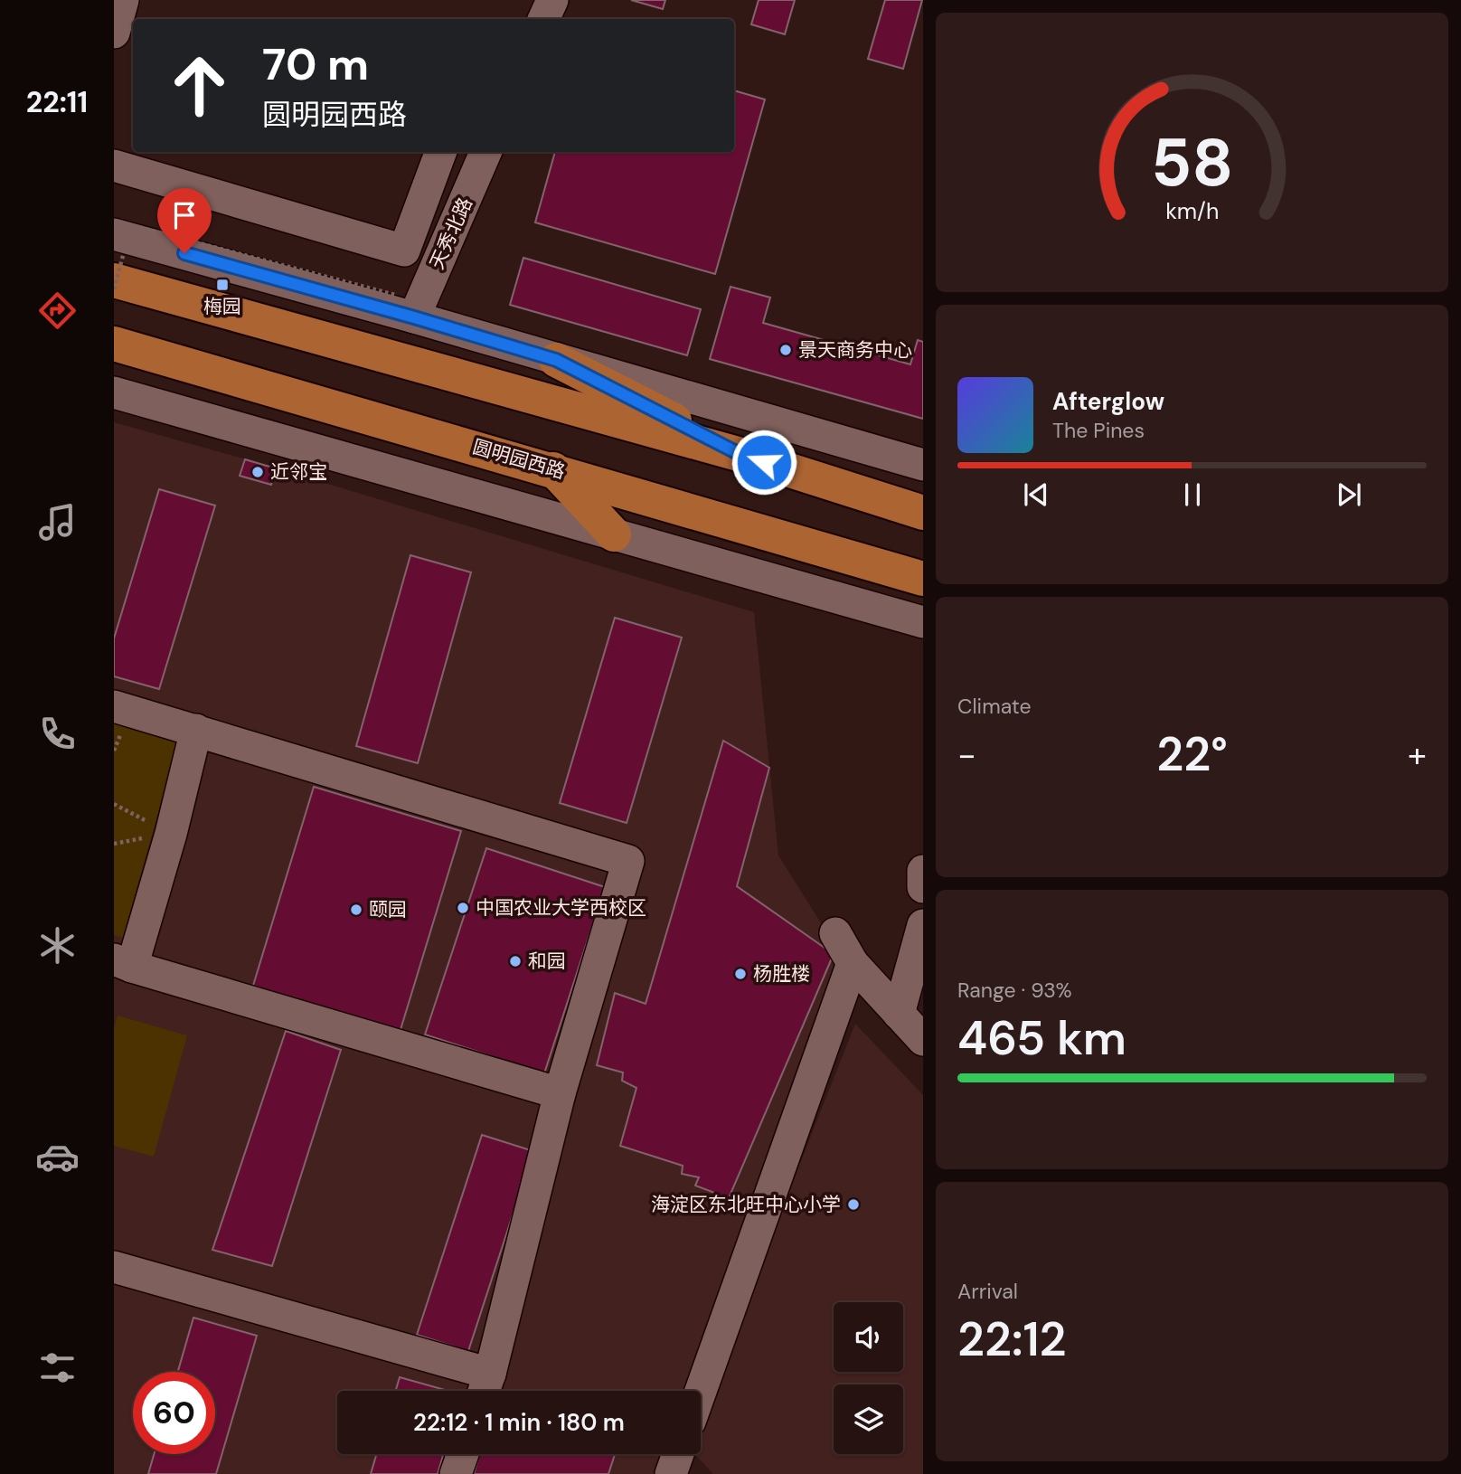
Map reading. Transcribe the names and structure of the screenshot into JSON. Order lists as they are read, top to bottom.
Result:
{
  "streets": {
    "main road": ["圆明园西路"],
    "street": ["天秀北路"]
  },
  "places": {
    "transit": ["梅园"],
    "other": [
      "景天商务中心",
      "近邻宝",
      "中国农业大学西校区",
      "颐园",
      "和园",
      "杨胜楼",
      "海淀区东北旺中心小学"
    ]
  },
  "page": {
    "tabs": "22:11",
    "turn": ["70 m", "圆明园西路"],
    "song": ["Afterglow", "The Pines"],
    "tile": [
      "Climate",
      ["Range · 93%", "465 km"],
      ["Arrival", "22:12"]
    ],
    "heat": ["−", "22°", "+"],
    "limit": "60",
    "trip": "22:12 · 1 min · 180 m",
    "gauge": ["58", "km/h"]
  }
}
